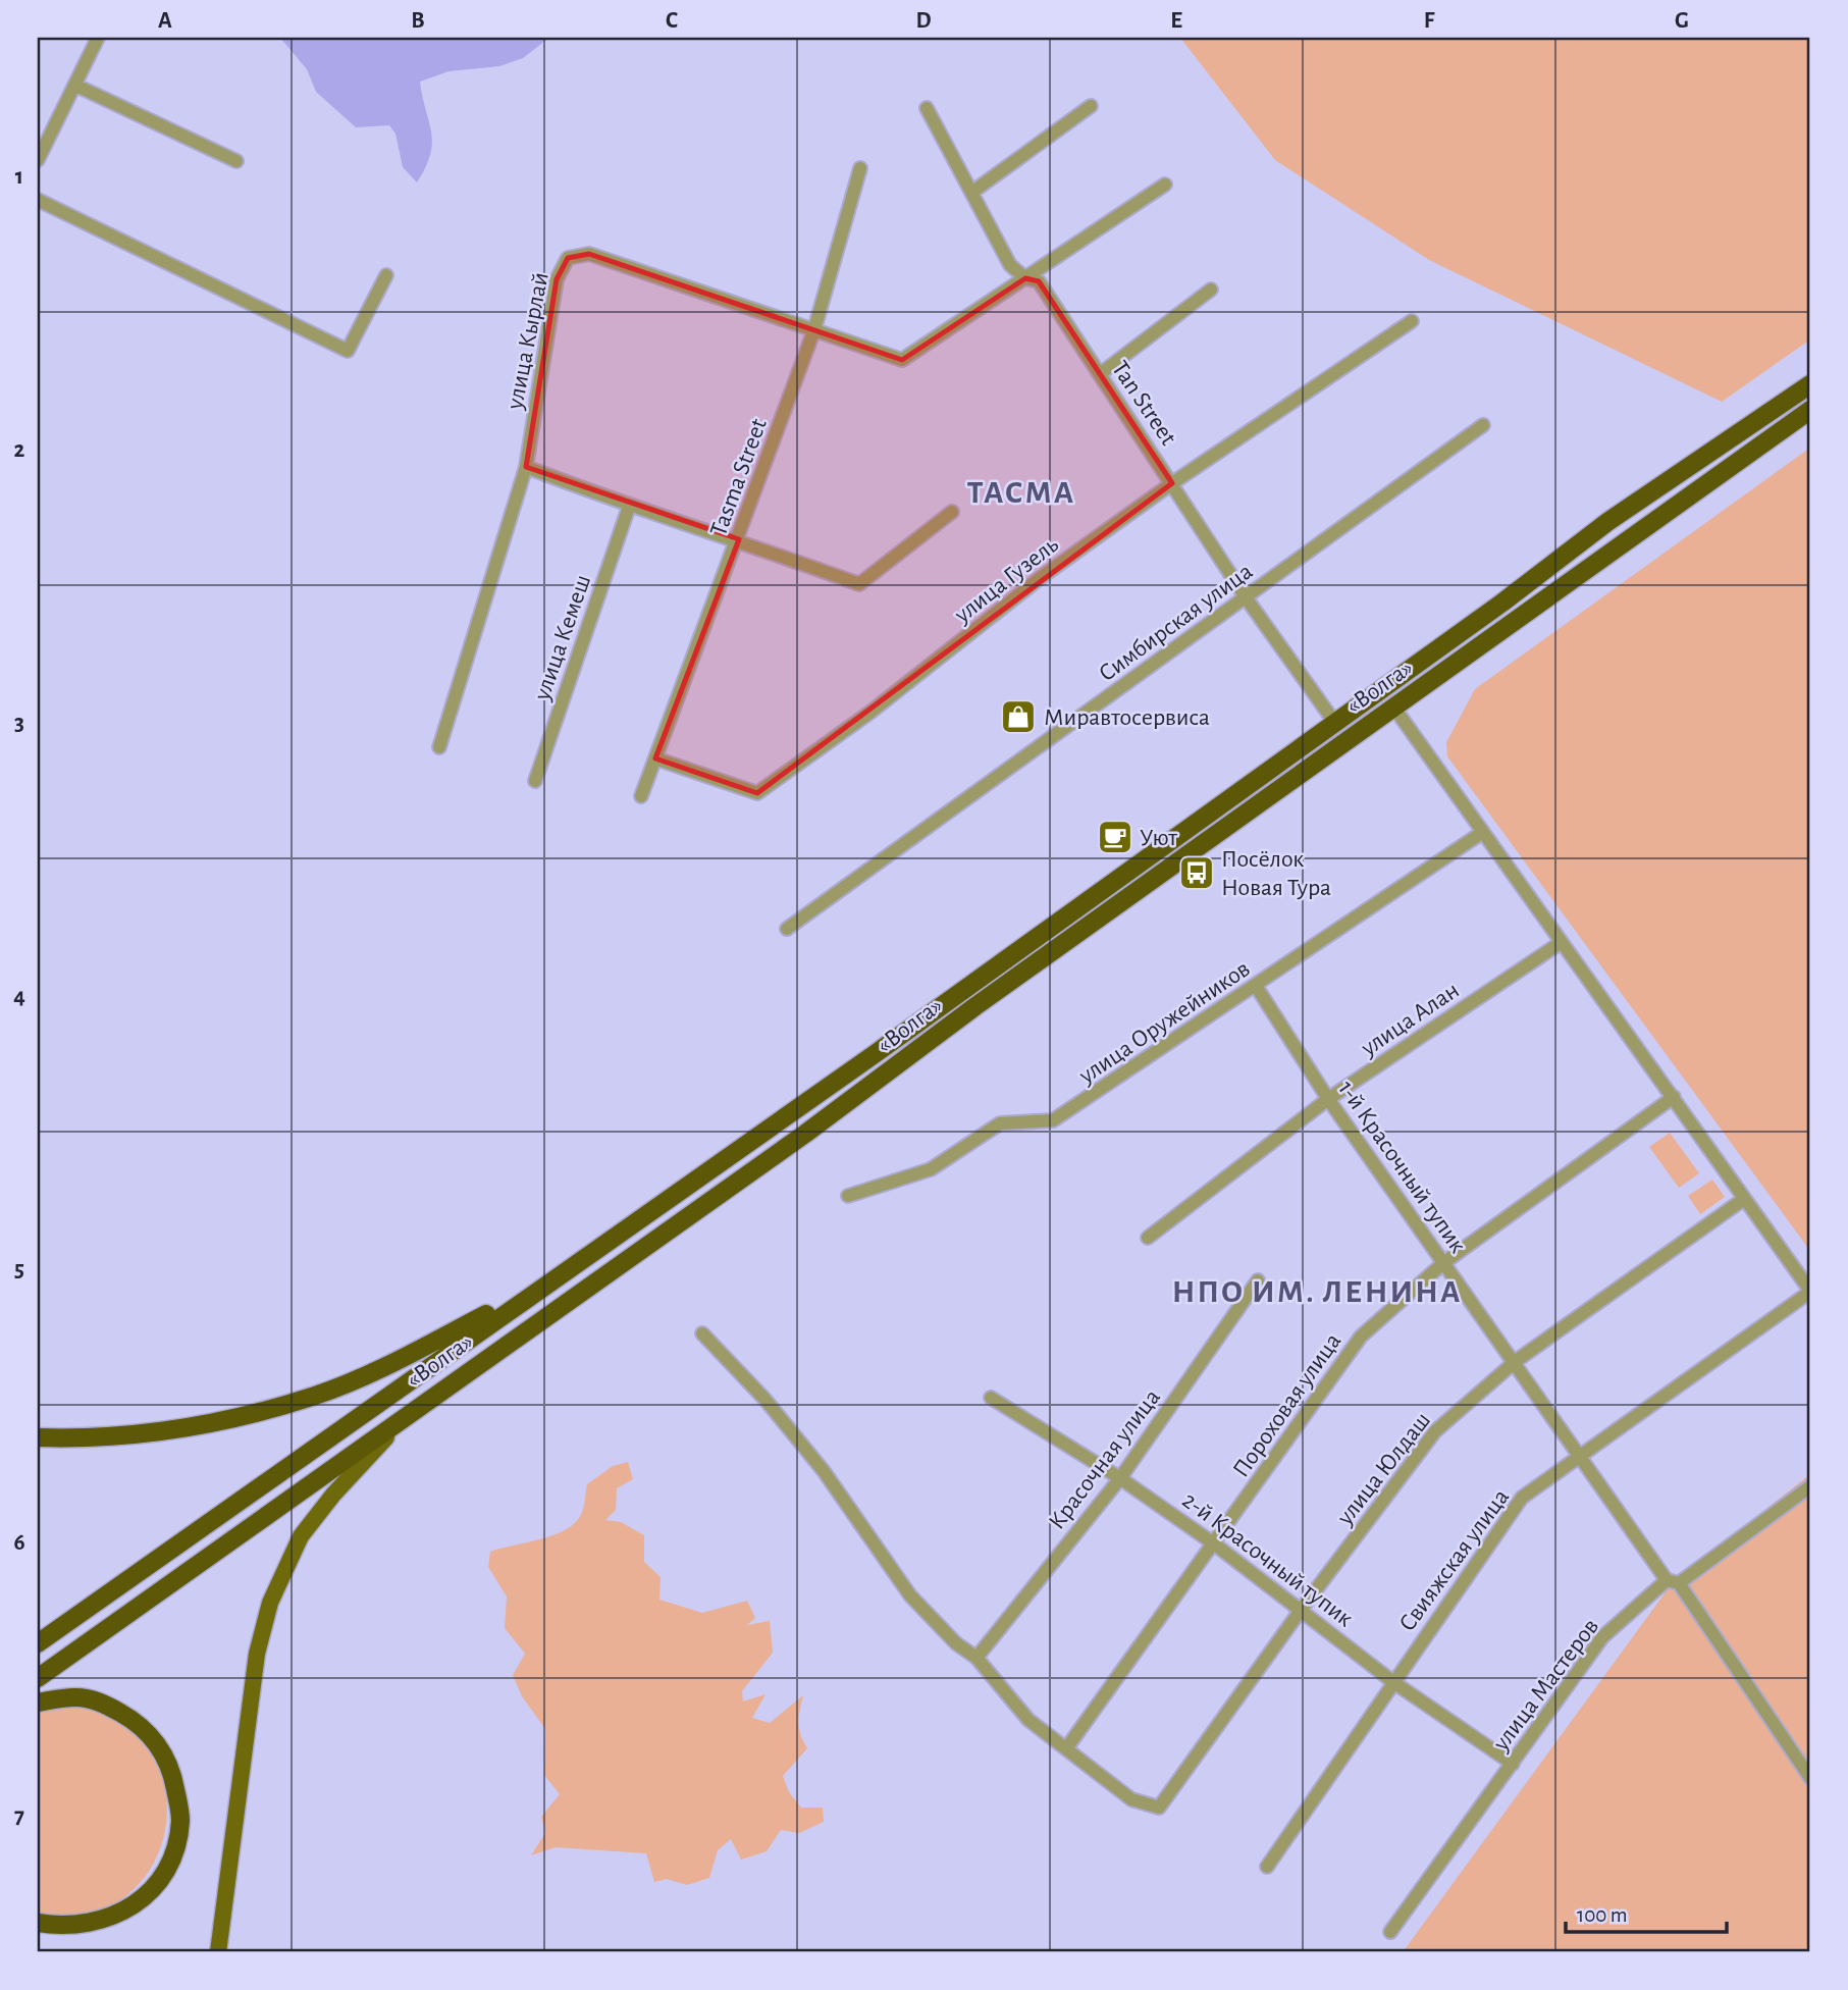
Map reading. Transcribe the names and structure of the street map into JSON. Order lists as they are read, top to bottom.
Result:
{
  "streets": {
    "highway": ["«Волга»"],
    "street": [
      "улица Кырлай",
      "Tan Street",
      "Tasma Street",
      "улица Гузель",
      "Симбирская улица",
      "улица Кемеш",
      "улица Алан",
      "улица Оружейников",
      "1-й Красочный тупик",
      "Пороховая улица",
      "Красочная улица",
      "улица Юлдаш",
      "2-й Красочный тупик",
      "Свияжская улица",
      "улица Мастеров"
    ]
  },
  "crossings": [
    ["улица Кырлай", "Tan Street"],
    ["улица Кырлай", "Tasma Street"],
    ["Tan Street", "улица Гузель"],
    ["Tan Street", "Симбирская улица"],
    ["Tan Street", "«Волга»"],
    ["Tasma Street", "улица Гузель"],
    ["улица Алан", "1-й Красочный тупик"],
    ["улица Оружейников", "1-й Красочный тупик"],
    ["1-й Красочный тупик", "Пороховая улица"],
    ["1-й Красочный тупик", "улица Юлдаш"],
    ["1-й Красочный тупик", "Свияжская улица"],
    ["1-й Красочный тупик", "улица Мастеров"],
    ["Пороховая улица", "улица Юлдаш"],
    ["Пороховая улица", "2-й Красочный тупик"],
    ["Красочная улица", "2-й Красочный тупик"],
    ["улица Юлдаш", "2-й Красочный тупик"],
    ["2-й Красочный тупик", "Свияжская улица"],
    ["2-й Красочный тупик", "улица Мастеров"]
  ],
  "districts": ["ТАСМА", "НПО ИМ. ЛЕНИНА"],
  "places": {
    "shop": ["Миравтосервиса"],
    "cafe": ["Уют"],
    "bus stop": ["Посёлок Новая Тура"]
  },
  "scale_bar": "100 m",
  "grid": {
    "columns": [
      "A",
      "B",
      "C",
      "D",
      "E",
      "F",
      "G"
    ],
    "rows": [
      "1",
      "2",
      "3",
      "4",
      "5",
      "6",
      "7"
    ]
  }
}
